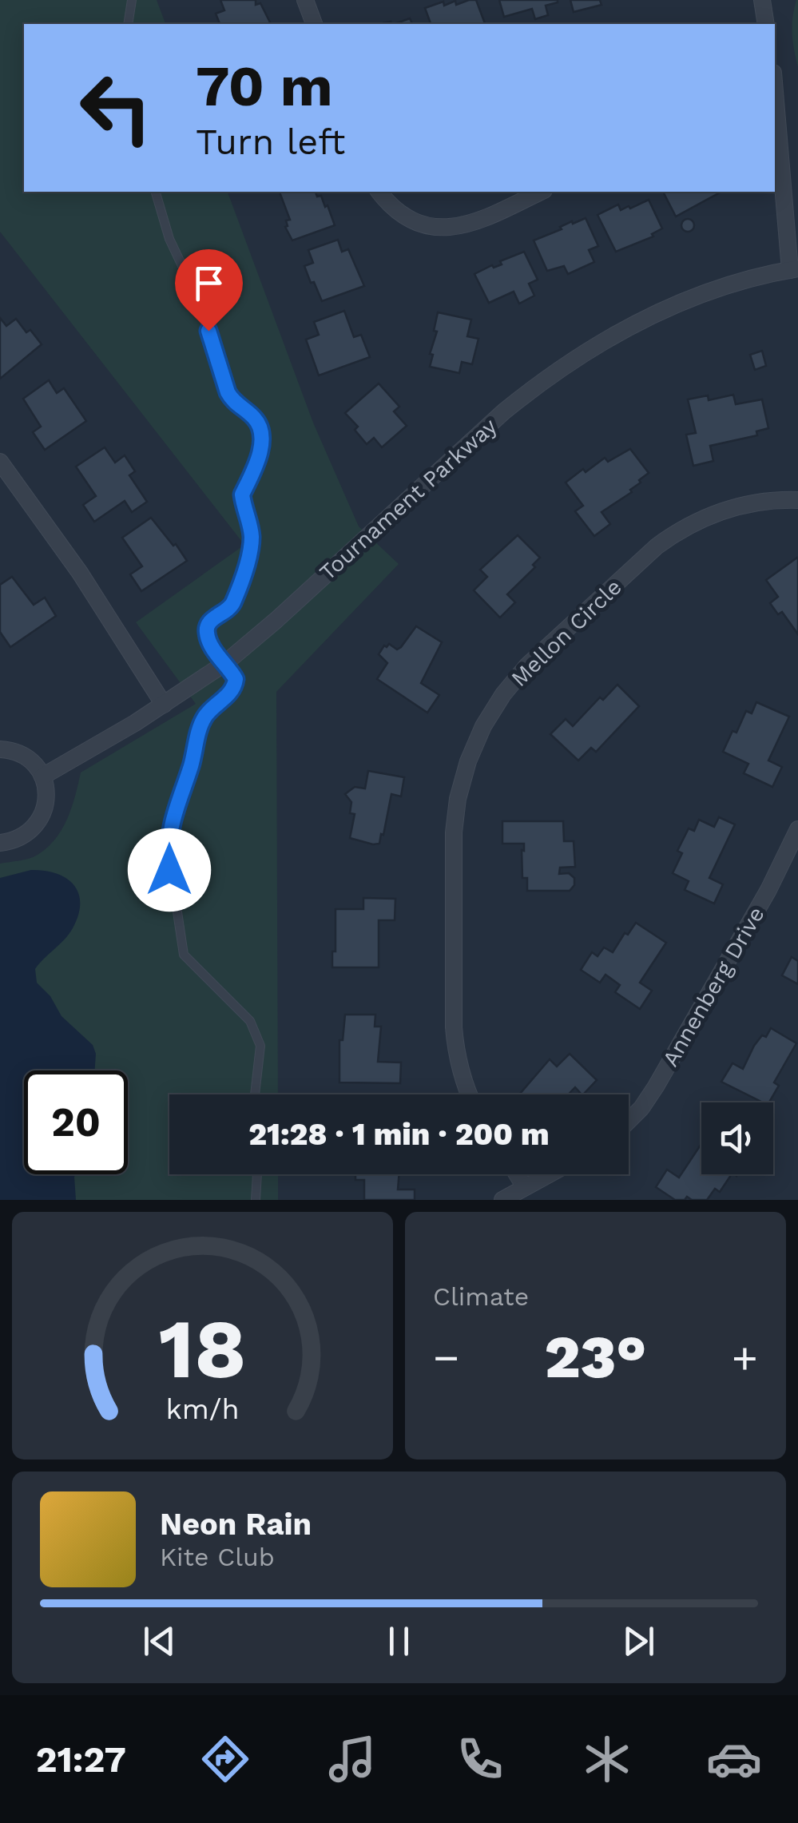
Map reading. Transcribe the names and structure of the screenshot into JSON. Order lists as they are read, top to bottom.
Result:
{
  "streets": {
    "street": ["Tournament Parkway", "Mellon Circle", "Annenberg Drive"]
  },
  "page": {
    "turn": ["70 m", "Turn left"],
    "limit": "20",
    "trip": "21:28 · 1 min · 200 m",
    "tile": "Climate",
    "heat": ["−", "23°", "+"],
    "song": ["Neon Rain", "Kite Club"],
    "tabs": "21:27",
    "gauge": ["18", "km/h"]
  }
}
